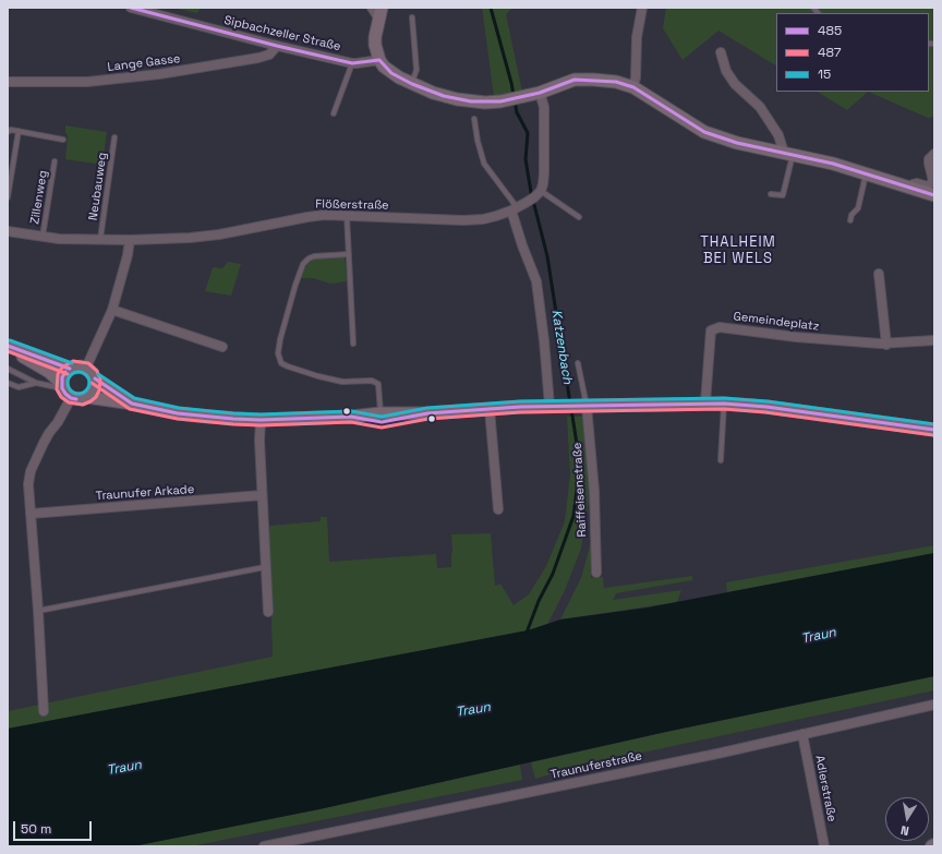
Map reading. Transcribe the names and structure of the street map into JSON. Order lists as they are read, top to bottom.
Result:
{
  "streets": {
    "street": [
      "Sipbachzeller Straße",
      "Lange Gasse",
      "Flößerstraße",
      "Gemeindeplatz",
      "Raiffeisenstraße",
      "Traunufer Arkade",
      "Traunuferstraße",
      "Adlerstraße"
    ],
    "lane": ["Neubauweg", "Zillenweg"]
  },
  "crossings": [
    ["Sipbachzeller Straße", "Lange Gasse"],
    ["Neubauweg", "Flößerstraße"],
    ["Zillenweg", "Flößerstraße"],
    ["Traunuferstraße", "Adlerstraße"]
  ],
  "districts": ["THALHEIM BEI WELS"],
  "water": ["Katzenbach", "Traun"],
  "lines": ["transit line 485", "transit line 15", "transit line 487"],
  "legend": ["485", "487", "15"],
  "scale_bar": "50 m",
  "north": "bottom"
}
